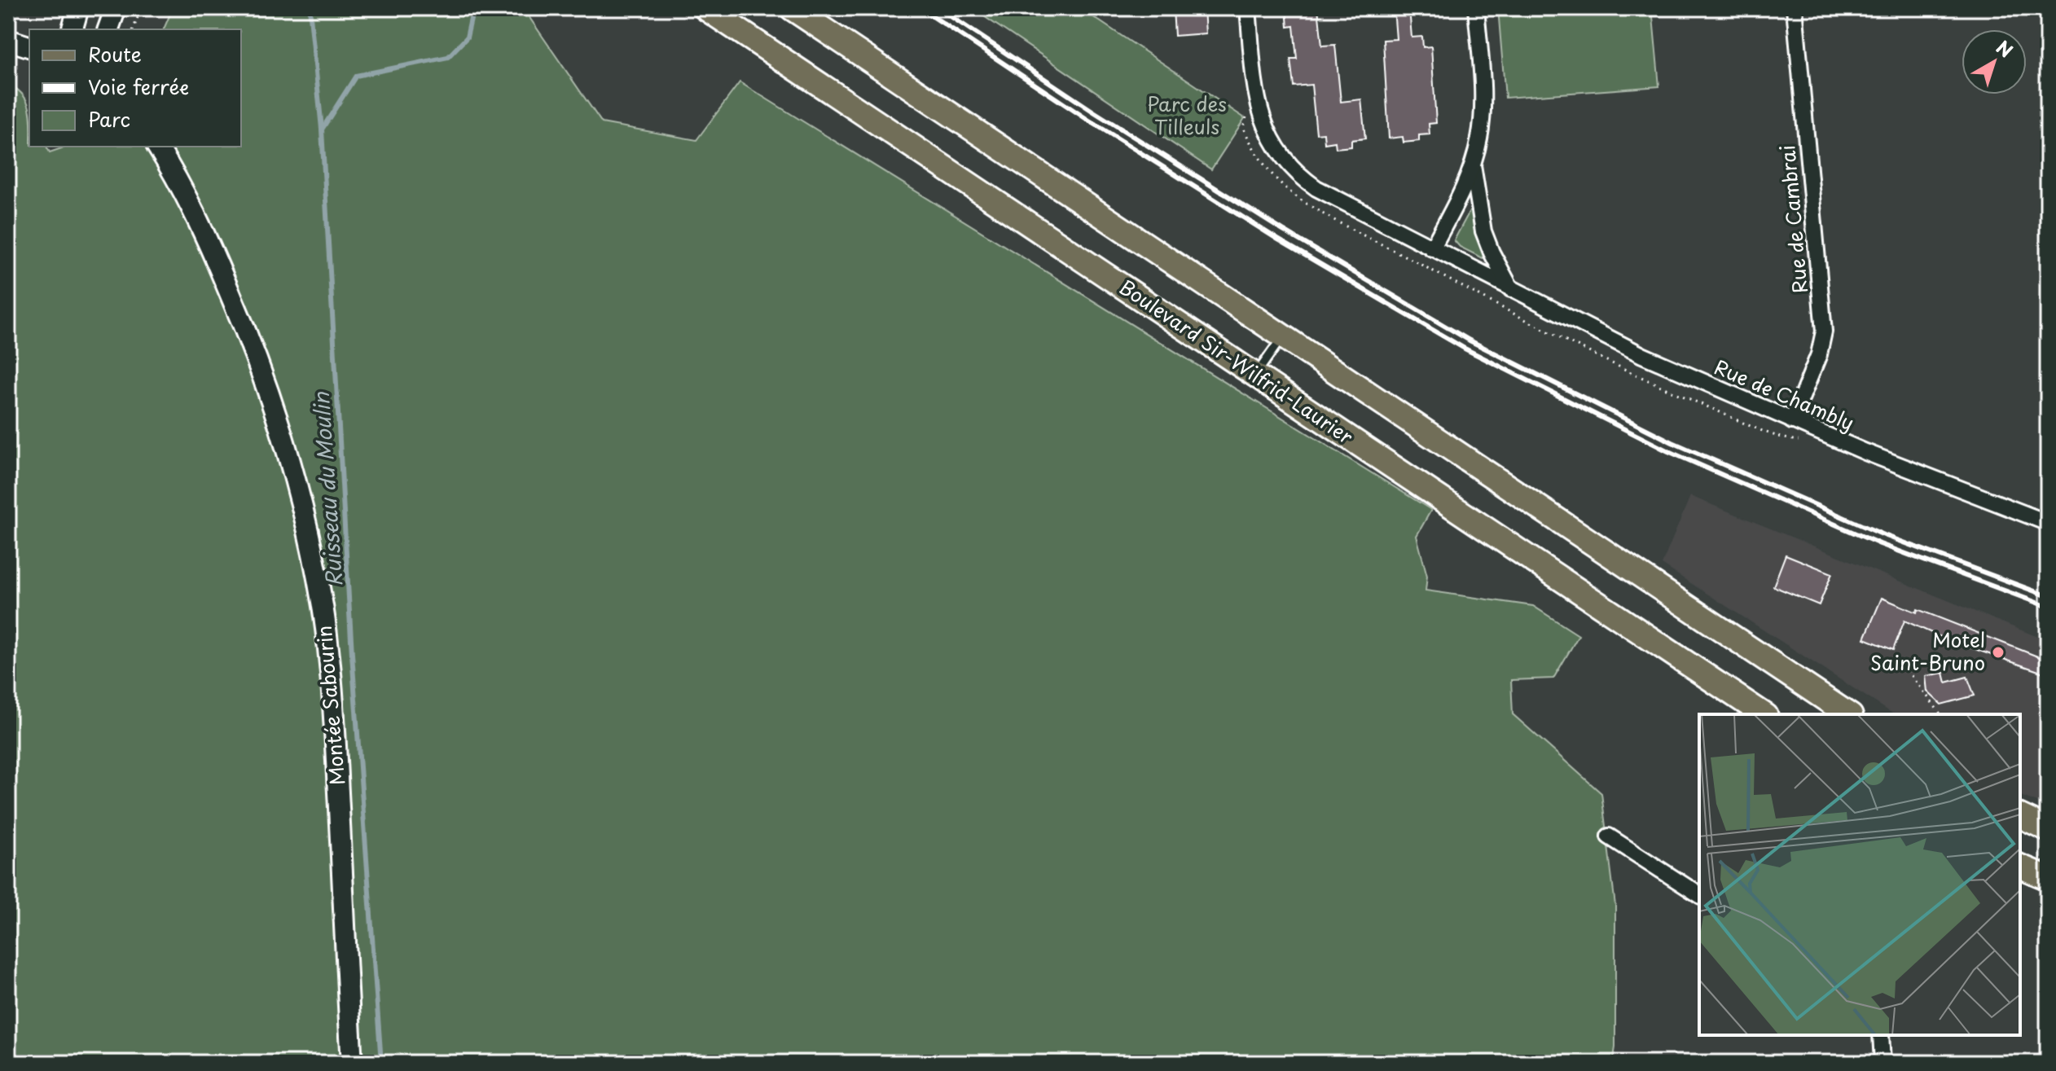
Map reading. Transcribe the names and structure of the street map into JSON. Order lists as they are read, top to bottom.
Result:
{
  "streets": {
    "main road": ["Boulevard Sir-Wilfrid-Laurier"],
    "street": ["Rue de Cambrai", "Rue de Chambly", "Montée Sabourin"]
  },
  "crossings": [
    ["Rue de Cambrai", "Rue de Chambly"]
  ],
  "water": ["Ruisseau du Moulin"],
  "parks": ["Parc des Tilleuls"],
  "places": ["Motel Saint-Bruno"],
  "legend": ["Route", "Voie ferrée", "Parc"],
  "north": "top right"
}
